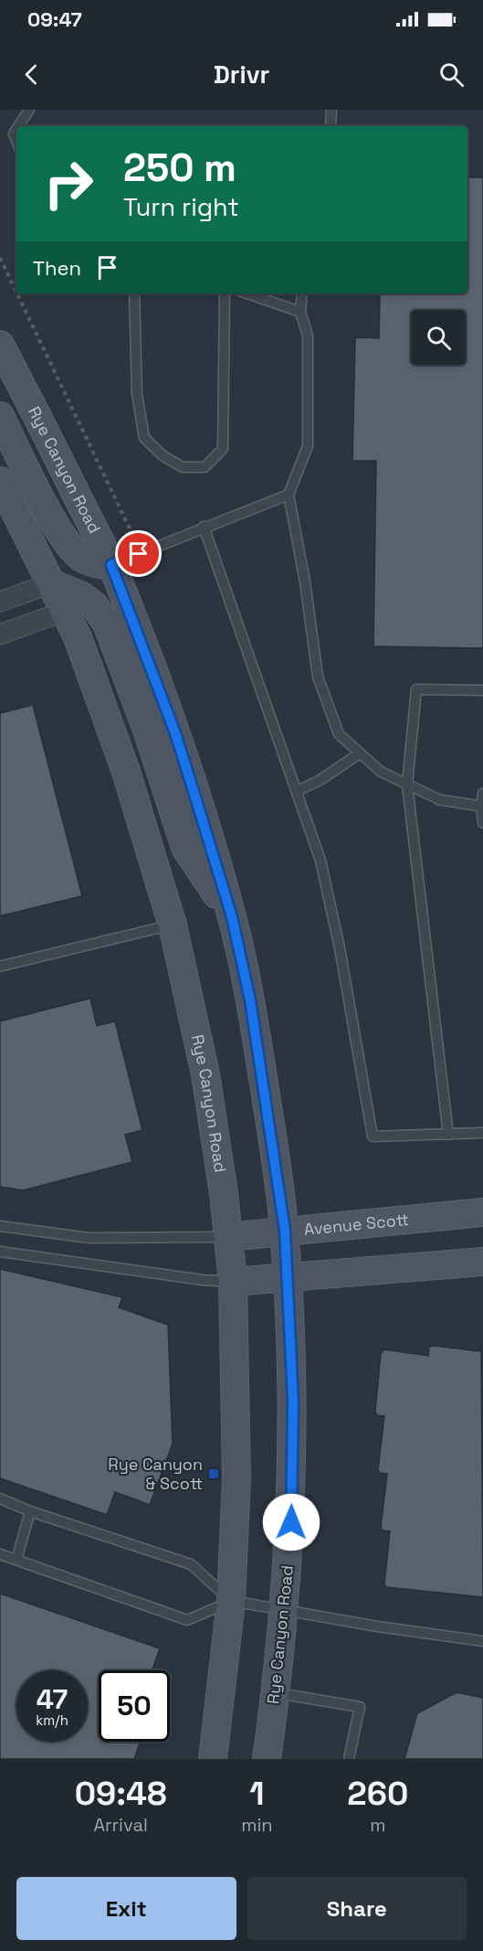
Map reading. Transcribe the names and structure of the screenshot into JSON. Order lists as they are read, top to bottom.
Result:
{
  "streets": {
    "main road": ["Rye Canyon Road", "Avenue Scott"]
  },
  "crossings": [
    ["Rye Canyon Road", "Avenue Scott"]
  ],
  "places": {
    "transit": ["Rye Canyon & Scott"]
  },
  "page": {
    "status": "09:47",
    "header": "Drivr",
    "turn": ["250 m", "Turn right"],
    "then": "Then",
    "speed": "47 km/h",
    "limit": "50",
    "eta": [
      "09:48",
      "Arrival",
      "1",
      "min",
      "260",
      "m"
    ],
    "buttons": ["Exit", "Share"]
  }
}
